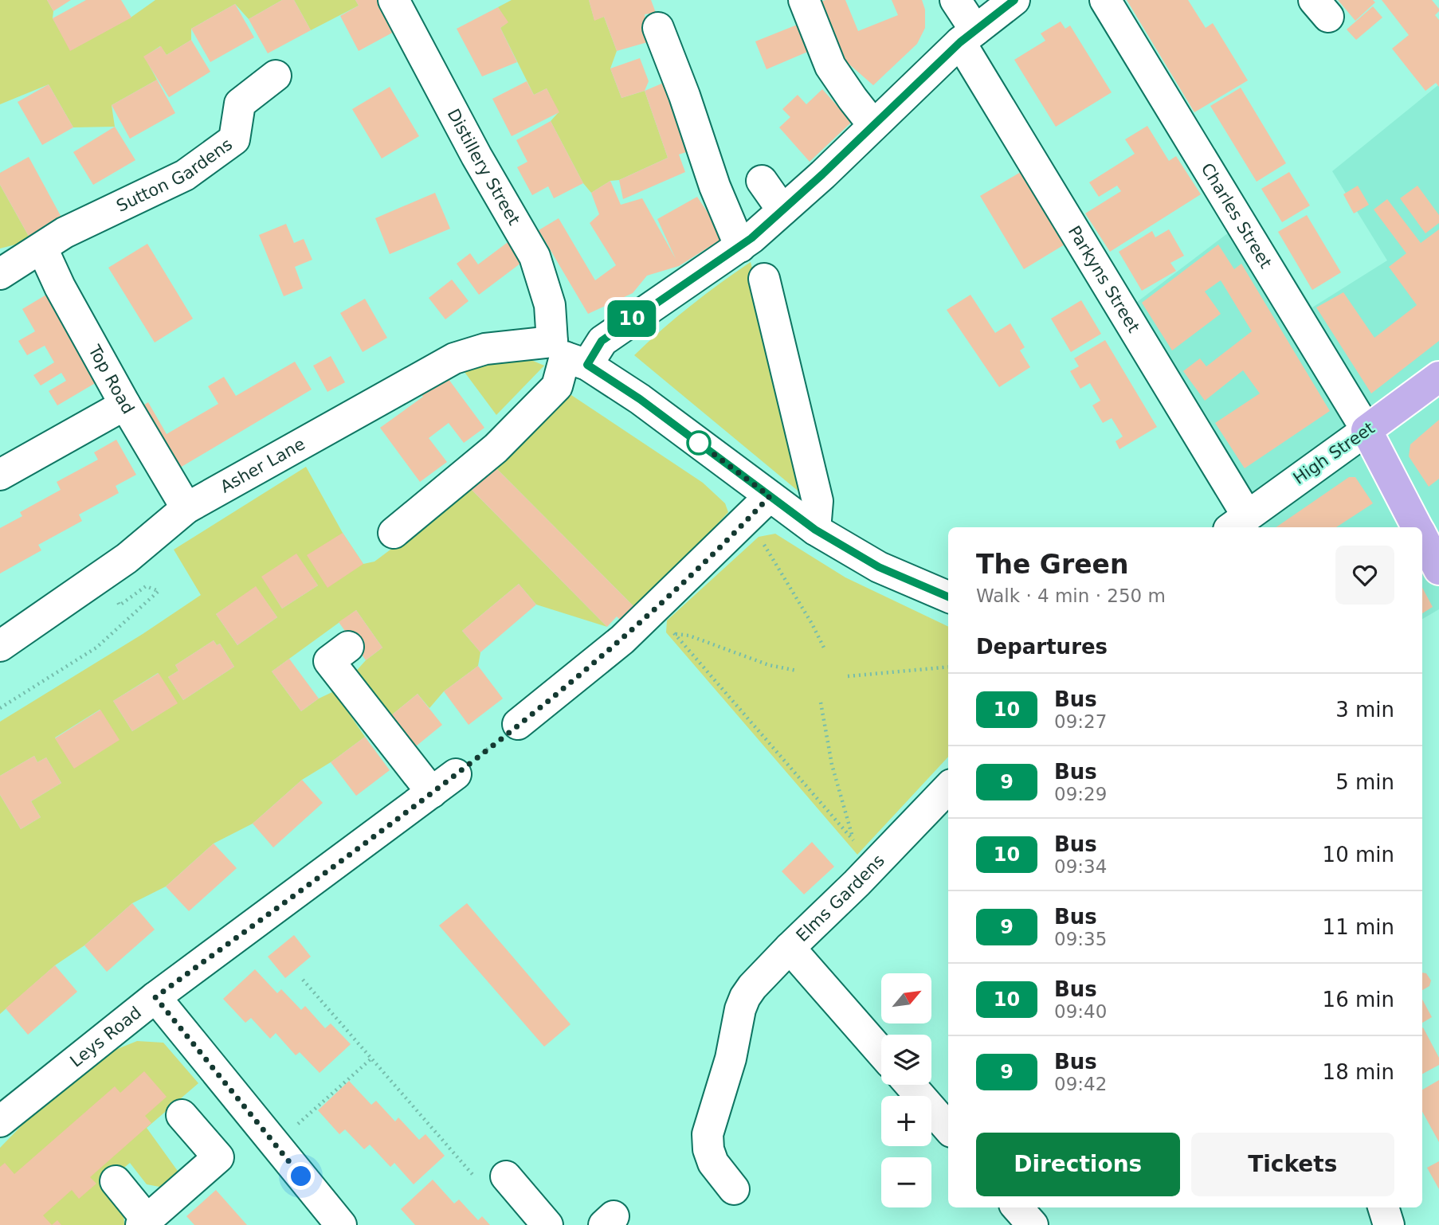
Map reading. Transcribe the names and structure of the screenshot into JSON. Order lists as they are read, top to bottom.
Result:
{
  "streets": {
    "main road": ["High Street"],
    "street": [
      "Distillery Street",
      "Sutton Gardens",
      "Charles Street",
      "Parkyns Street",
      "Top Road",
      "Asher Lane",
      "Elms Gardens",
      "Leys Road"
    ]
  },
  "crossings": [
    ["Distillery Street", "Asher Lane"],
    ["Sutton Gardens", "Top Road"],
    ["Charles Street", "High Street"],
    ["Parkyns Street", "High Street"],
    ["Top Road", "Asher Lane"]
  ],
  "lines": ["bus line 10"],
  "north": "top right",
  "page": {
    "on_map": "10",
    "heading": [
      ["The Green", "Walk · 4 min · 250 m"],
      "Departures"
    ],
    "list": [
      {
        "mark": "10",
        "name": "Bus",
        "note": "09:27",
        "value": "3 min"
      },
      {
        "mark": "9",
        "name": "Bus",
        "note": "09:29",
        "value": "5 min"
      },
      {
        "mark": "10",
        "name": "Bus",
        "note": "09:34",
        "value": "10 min"
      },
      {
        "mark": "9",
        "name": "Bus",
        "note": "09:35",
        "value": "11 min"
      },
      {
        "mark": "10",
        "name": "Bus",
        "note": "09:40",
        "value": "16 min"
      },
      {
        "mark": "9",
        "name": "Bus",
        "note": "09:42",
        "value": "18 min"
      }
    ],
    "map_buttons": ["+", "−"],
    "buttons": ["Directions", "Tickets"]
  }
}
